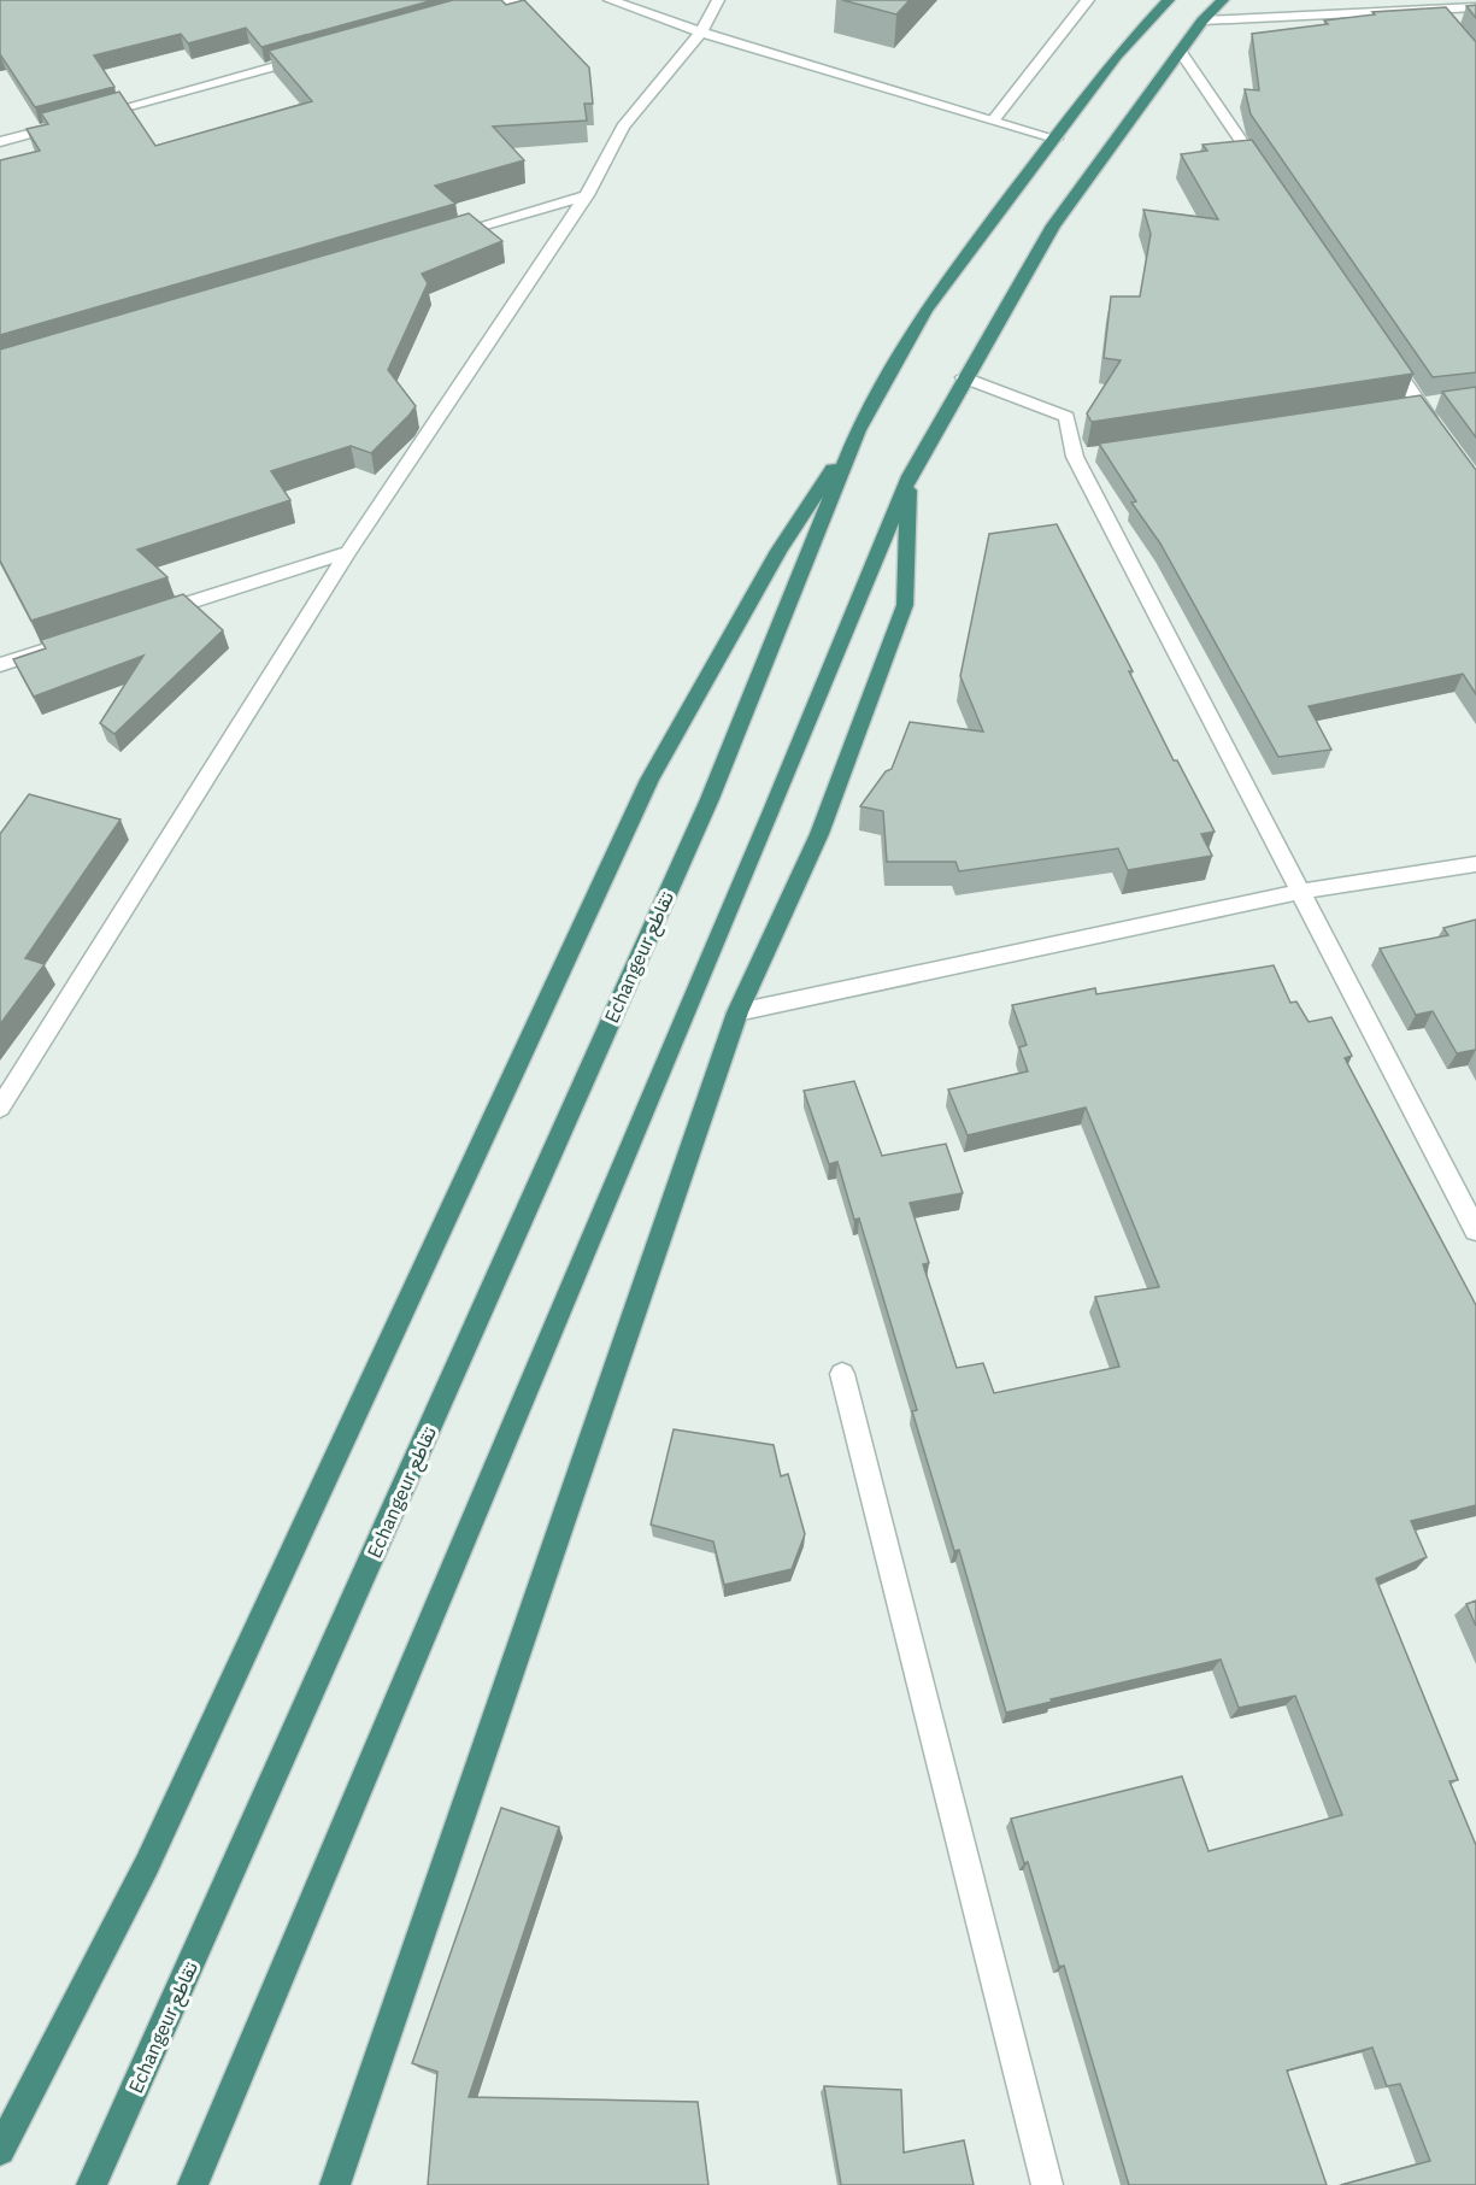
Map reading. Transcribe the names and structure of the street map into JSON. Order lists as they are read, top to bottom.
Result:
{
  "streets": {
    "highway": ["Echangeur تقاطع"]
  }
}
